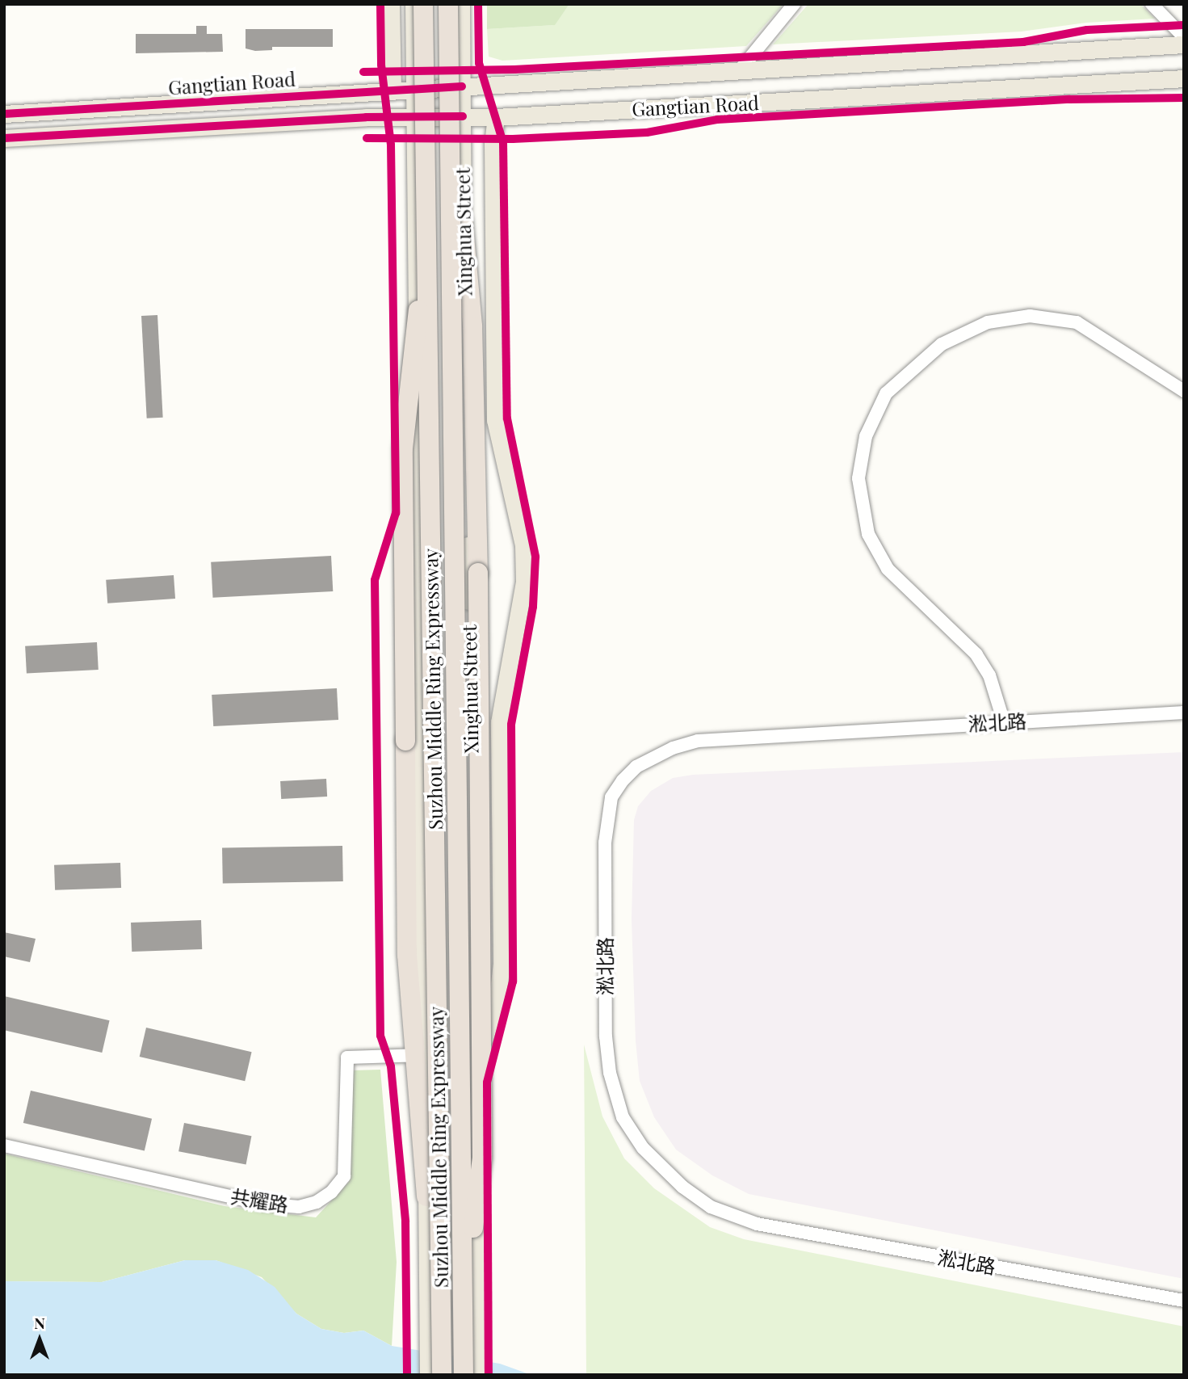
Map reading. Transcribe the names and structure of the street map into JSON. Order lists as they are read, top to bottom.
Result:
{
  "streets": {
    "highway": ["Suzhou Middle Ring Expressway"],
    "main road": ["Gangtian Road", "Xinghua Street"],
    "street": ["淞北路", "共耀路"]
  },
  "crossings": [
    ["Gangtian Road", "Xinghua Street"]
  ],
  "north": "top"
}
